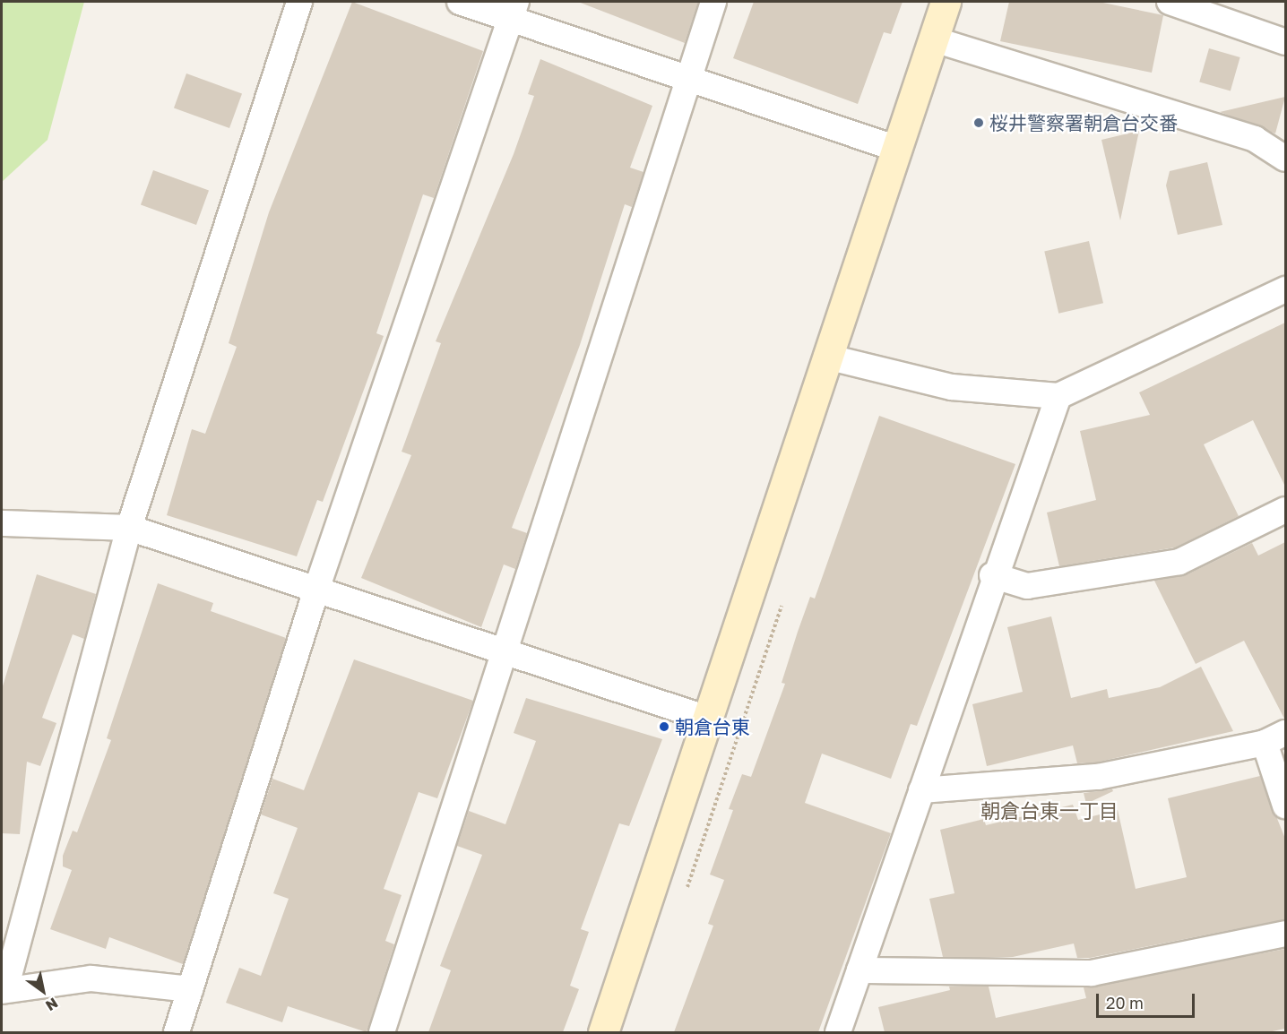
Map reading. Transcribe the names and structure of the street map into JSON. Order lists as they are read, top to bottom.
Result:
{
  "districts": ["朝倉台東一丁目"],
  "places": ["桜井警察署朝倉台交番", "朝倉台東"],
  "scale_bar": "20 m",
  "north": "bottom right"
}
